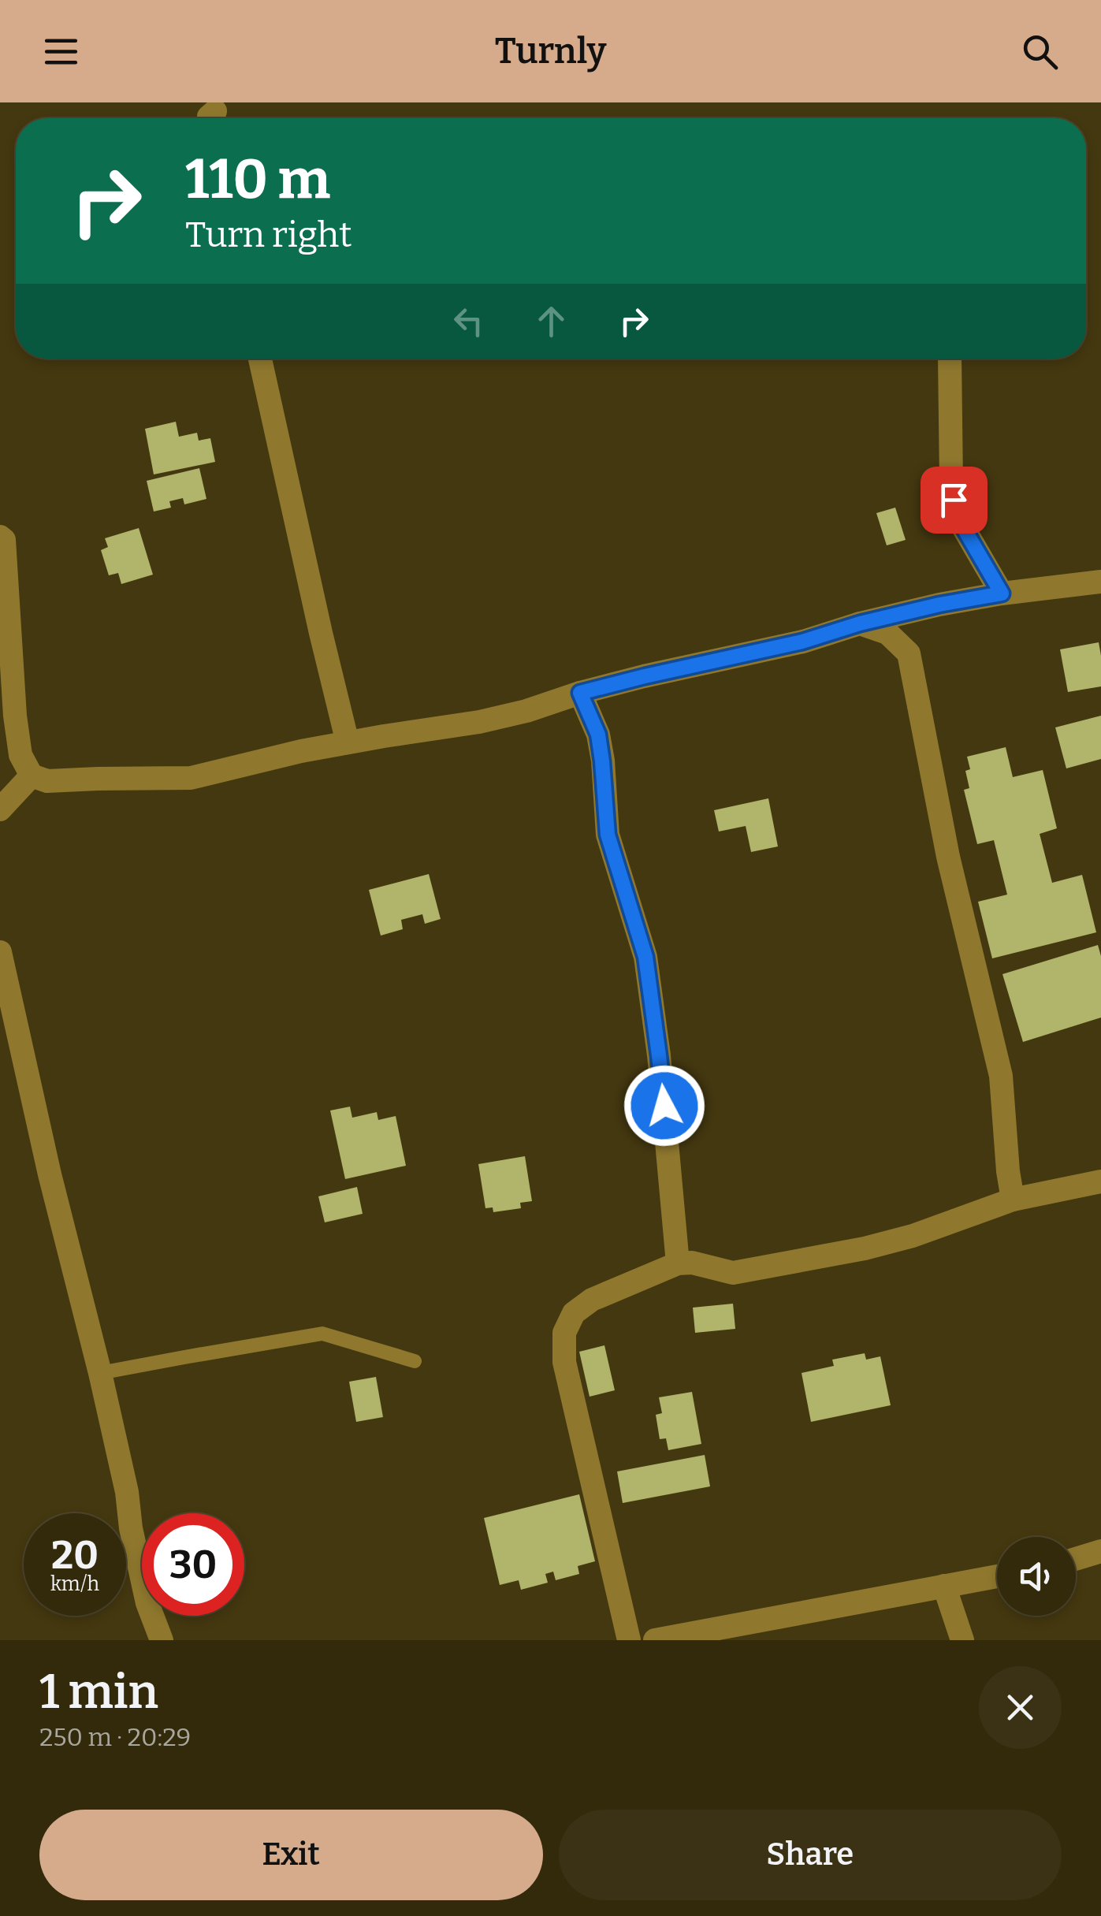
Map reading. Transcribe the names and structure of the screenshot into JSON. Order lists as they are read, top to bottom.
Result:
{
  "page": {
    "header": "Turnly",
    "turn": ["110 m", "Turn right"],
    "speed": "20 km/h",
    "limit": "30",
    "heading": ["1 min", "250 m · 20:29"],
    "buttons": ["Exit", "Share"]
  }
}
